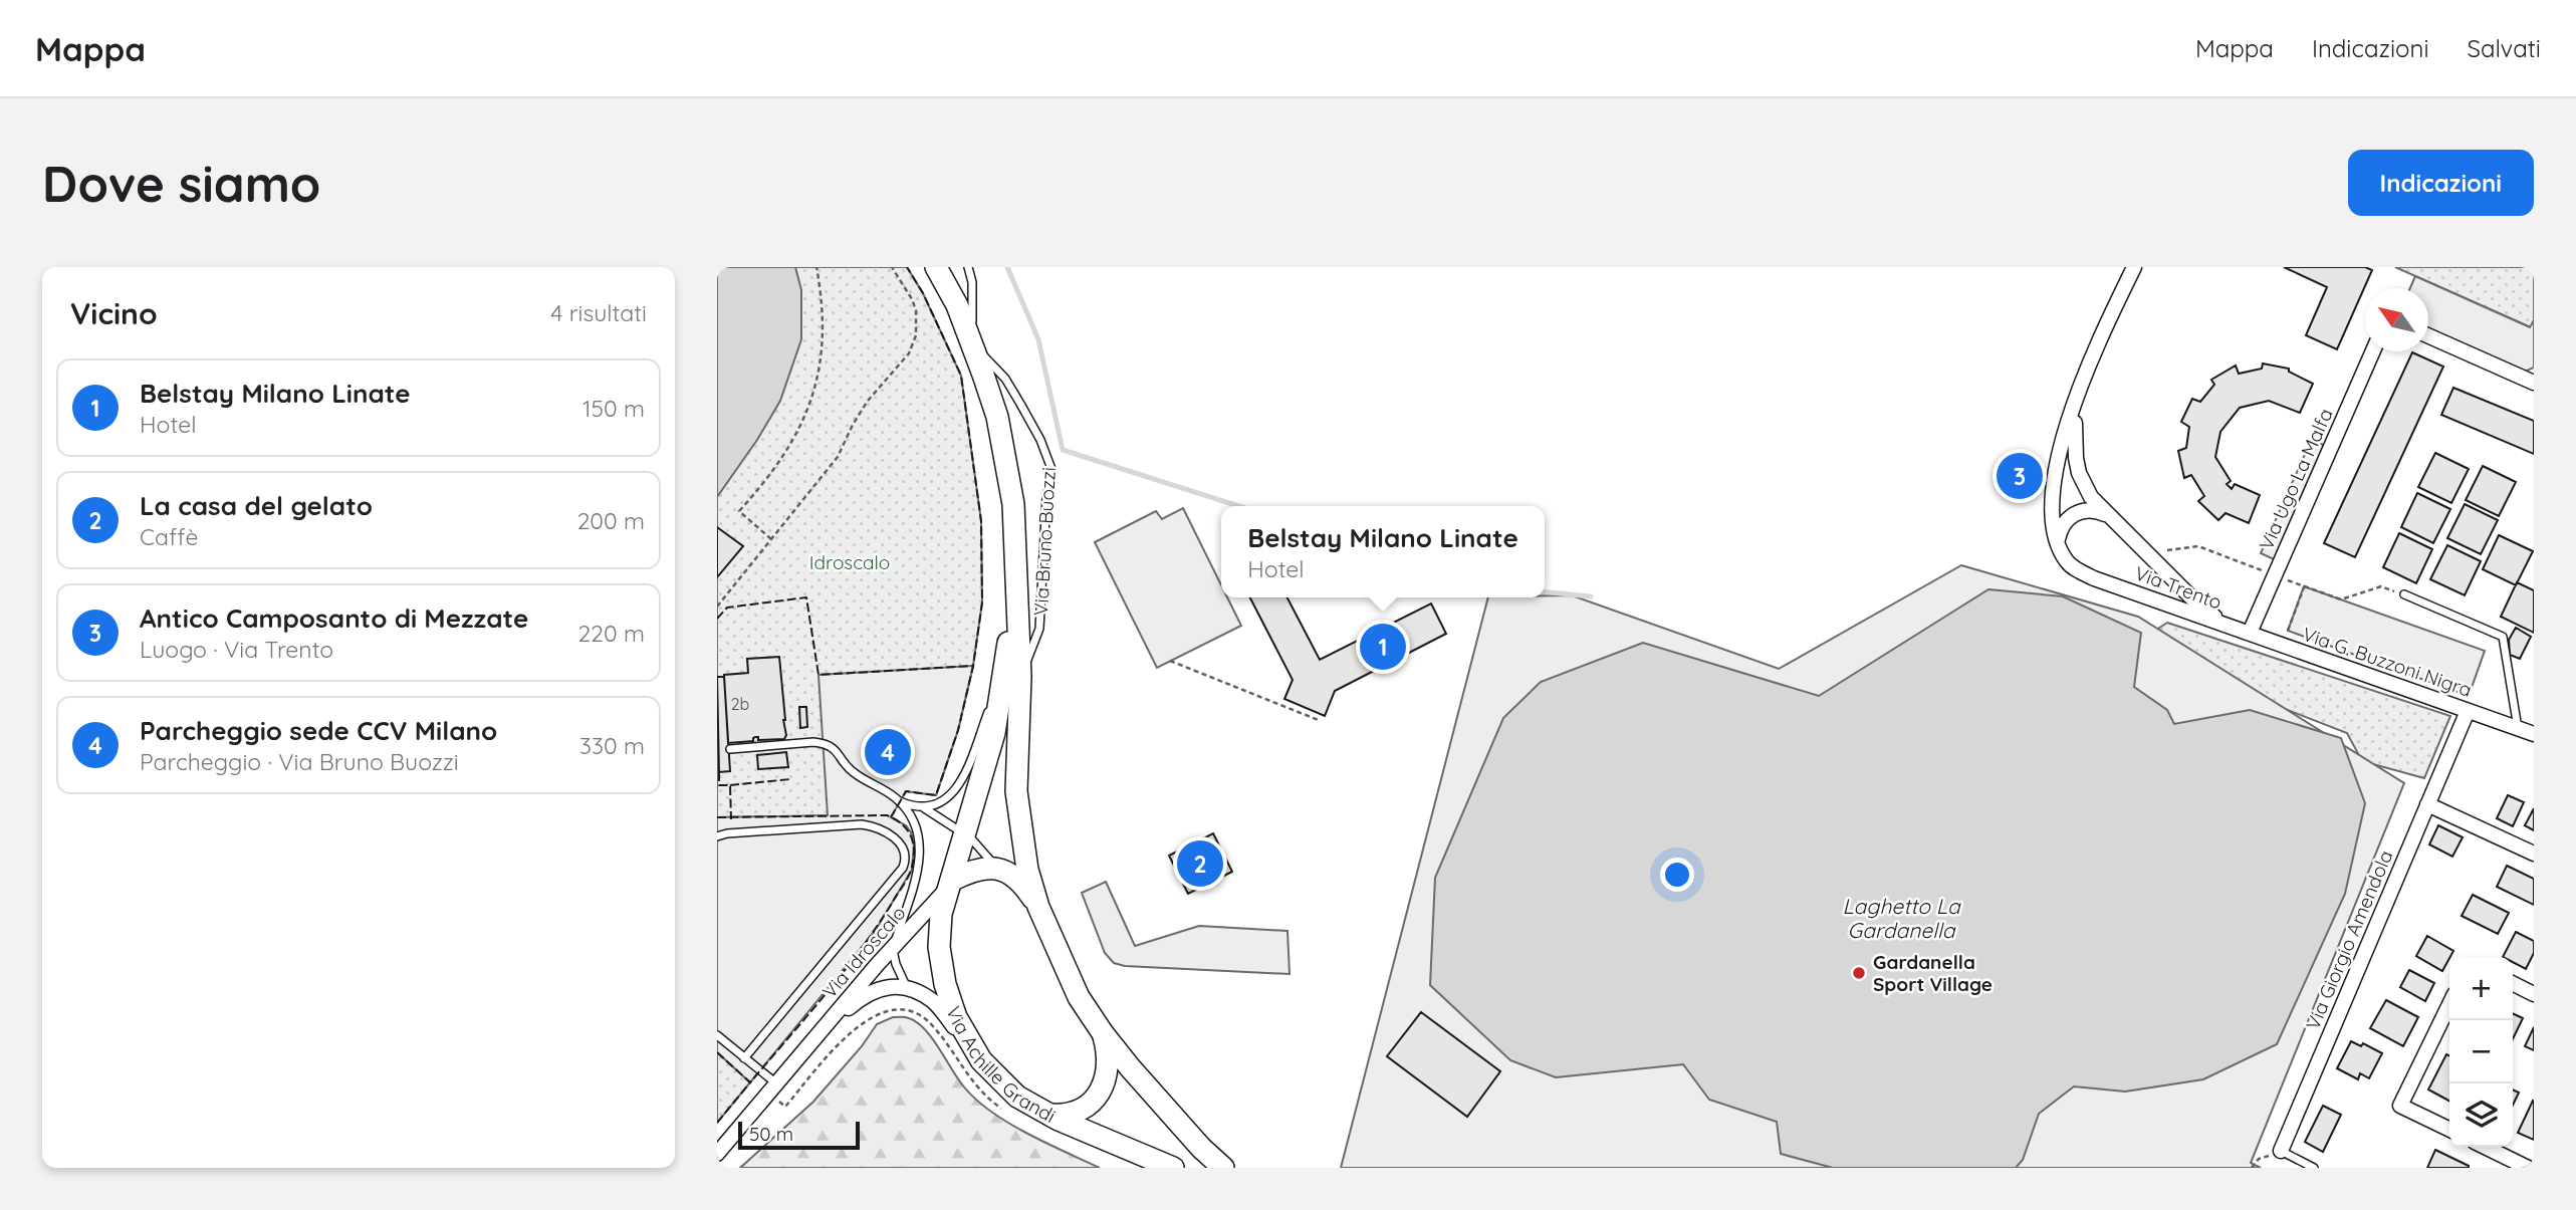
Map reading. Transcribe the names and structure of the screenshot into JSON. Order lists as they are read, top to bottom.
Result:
{
  "streets": {
    "main road": ["Via Bruno Buozzi", "Via Achille Grandi"],
    "street": [
      "Via Ugo La Malfa",
      "Via Trento",
      "Via G. Buzzoni Nigra",
      "Via Giorgio Amendola",
      "Via Idroscalo"
    ]
  },
  "crossings": [
    ["Via Ugo La Malfa", "Via G. Buzzoni Nigra"],
    ["Via Bruno Buozzi", "Via Idroscalo"],
    ["Via Bruno Buozzi", "Via Achille Grandi"],
    ["Via Trento", "Via G. Buzzoni Nigra"],
    ["Via G. Buzzoni Nigra", "Via Giorgio Amendola"],
    ["Via Idroscalo", "Via Achille Grandi"]
  ],
  "water": ["Laghetto La Gardanella"],
  "parks": ["Idroscalo"],
  "places": ["Gardanella Sport Village"],
  "house_numbers": ["2b"],
  "scale_bar": "50 m",
  "north": "top left",
  "page": {
    "header": "Mappa",
    "nav": ["Mappa", "Indicazioni", "Salvati"],
    "buttons": "Indicazioni",
    "title": "Dove siamo",
    "heading": ["Vicino", "4 risultati"],
    "list": [
      {
        "mark": "1",
        "name": "Belstay Milano Linate",
        "note": "Hotel",
        "value": "150 m"
      },
      {
        "mark": "2",
        "name": "La casa del gelato",
        "note": "Caffè",
        "value": "200 m"
      },
      {
        "mark": "3",
        "name": "Antico Camposanto di Mezzate",
        "note": "Luogo · Via Trento",
        "value": "220 m"
      },
      {
        "mark": "4",
        "name": "Parcheggio sede CCV Milano",
        "note": "Parcheggio · Via Bruno Buozzi",
        "value": "330 m"
      }
    ],
    "pins": [
      "3",
      "1",
      "4",
      "2"
    ],
    "popup": ["Belstay Milano Linate", "Hotel"],
    "map_buttons": ["+", "−"],
    "scale": "50 m"
  }
}
